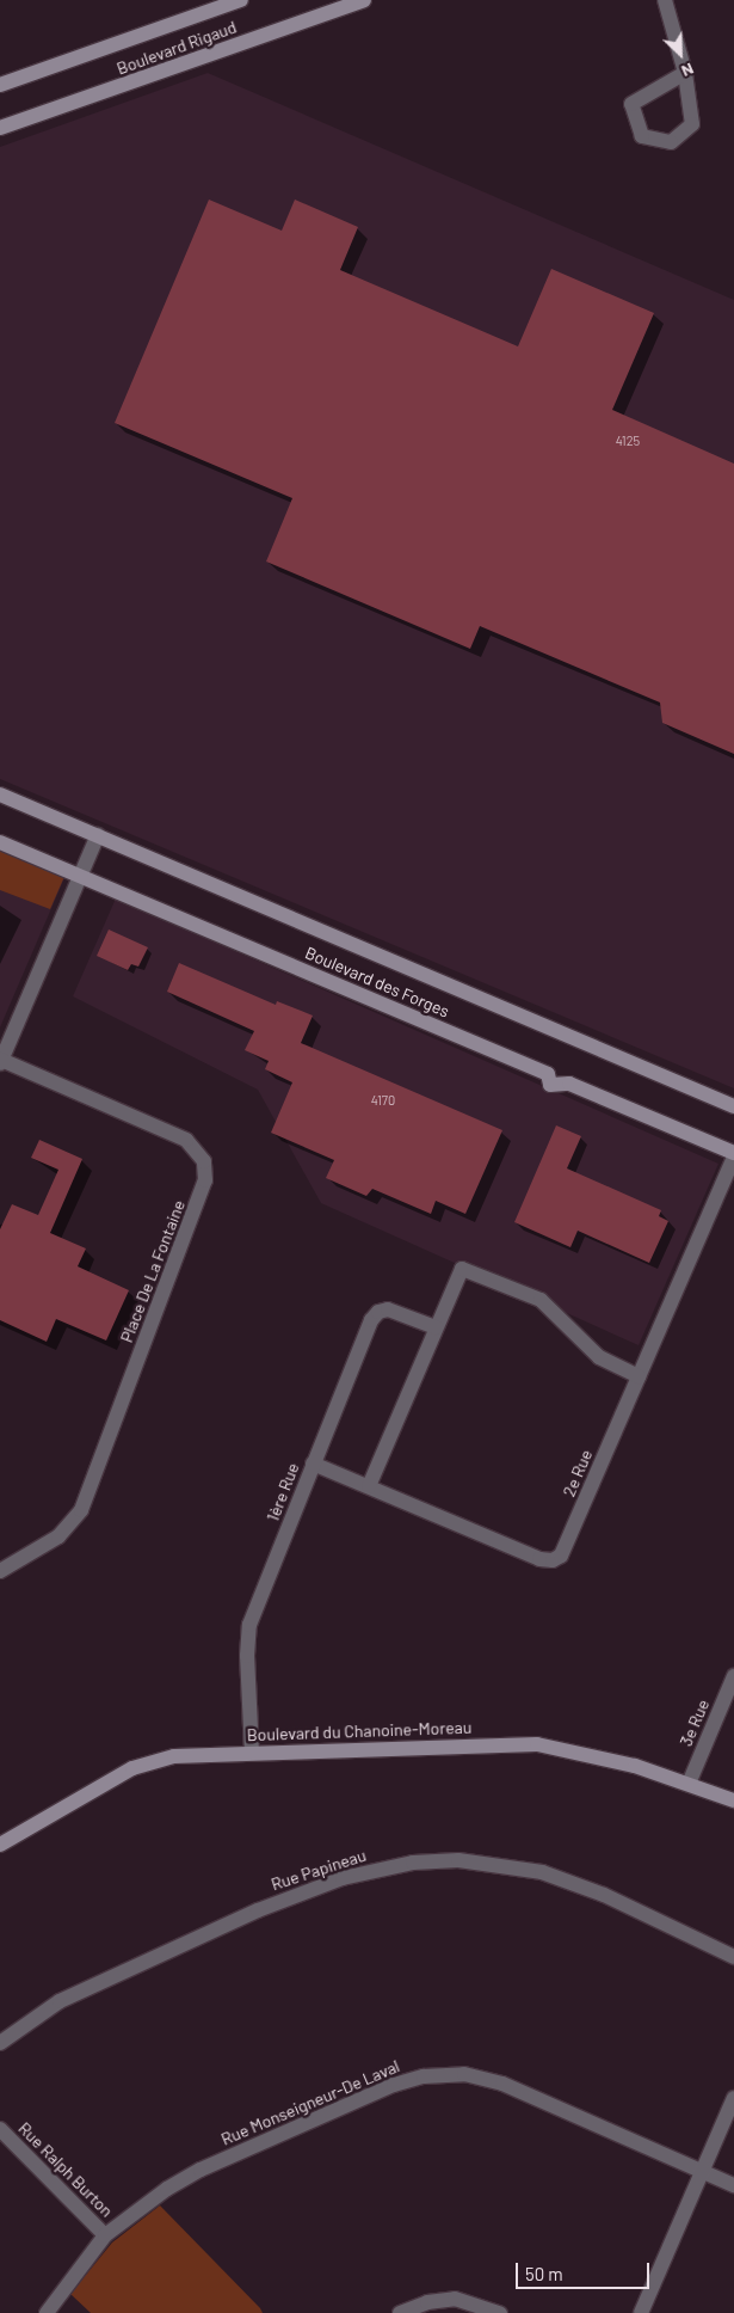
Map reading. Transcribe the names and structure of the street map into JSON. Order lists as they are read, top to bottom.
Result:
{
  "streets": {
    "main road": ["Boulevard Rigaud", "Boulevard des Forges", "Boulevard du Chanoine-Moreau"],
    "street": [
      "Place De La Fontaine",
      "2e Rue",
      "1ère Rue",
      "3e Rue",
      "Rue Papineau",
      "Rue Monseigneur-De Laval",
      "Rue Ralph Burton"
    ]
  },
  "crossings": [
    ["Boulevard des Forges", "2e Rue"],
    ["2e Rue", "1ère Rue"],
    ["1ère Rue", "Boulevard du Chanoine-Moreau"],
    ["3e Rue", "Boulevard du Chanoine-Moreau"],
    ["Rue Monseigneur-De Laval", "Rue Ralph Burton"]
  ],
  "house_numbers": ["4125", "4170"],
  "scale_bar": "50 m",
  "north": "bottom right"
}
